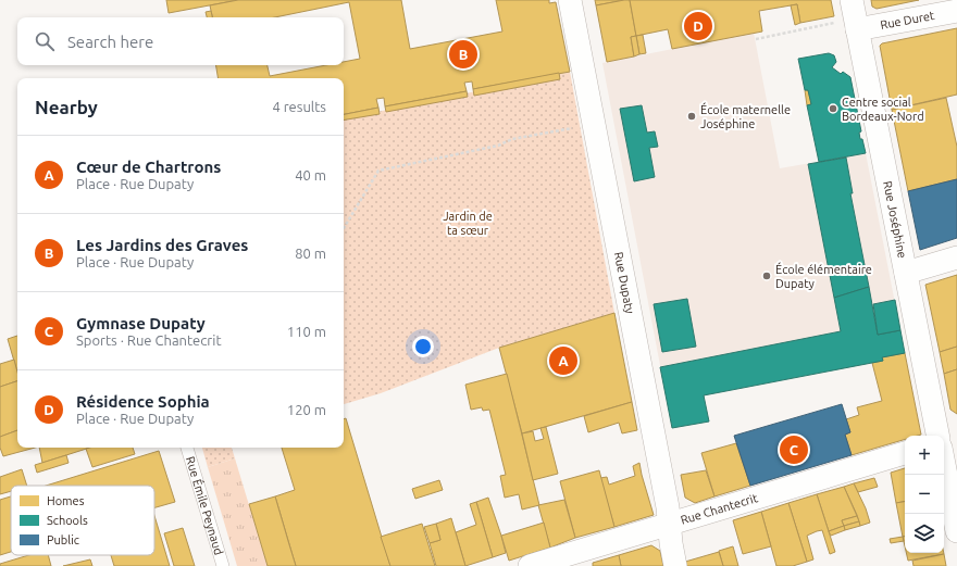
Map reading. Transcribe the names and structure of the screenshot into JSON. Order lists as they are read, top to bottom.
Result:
{
  "streets": {
    "street": [
      "Rue Duret",
      "Rue Joséphine",
      "Rue Dupaty",
      "Rue Chantecrit"
    ],
    "lane": ["Rue Émile Peynaud"]
  },
  "crossings": [
    ["Rue Duret", "Rue Joséphine"],
    ["Rue Dupaty", "Rue Chantecrit"]
  ],
  "parks": ["Jardin de ta sœur"],
  "places": ["Centre social Bordeaux-Nord", "École maternelle Joséphine", "École élémentaire Dupaty"],
  "legend": ["Homes", "Schools", "Public"],
  "page": {
    "pins": [
      "D",
      "B",
      "A",
      "C"
    ],
    "search": "Search here",
    "heading": ["Nearby", "4 results"],
    "list": [
      {
        "mark": "A",
        "name": "Cœur de Chartrons",
        "note": "Place · Rue Dupaty",
        "value": "40 m"
      },
      {
        "mark": "B",
        "name": "Les Jardins des Graves",
        "note": "Place · Rue Dupaty",
        "value": "80 m"
      },
      {
        "mark": "C",
        "name": "Gymnase Dupaty",
        "note": "Sports · Rue Chantecrit",
        "value": "110 m"
      },
      {
        "mark": "D",
        "name": "Résidence Sophia",
        "note": "Place · Rue Dupaty",
        "value": "120 m"
      }
    ],
    "map_buttons": ["+", "−"]
  }
}
